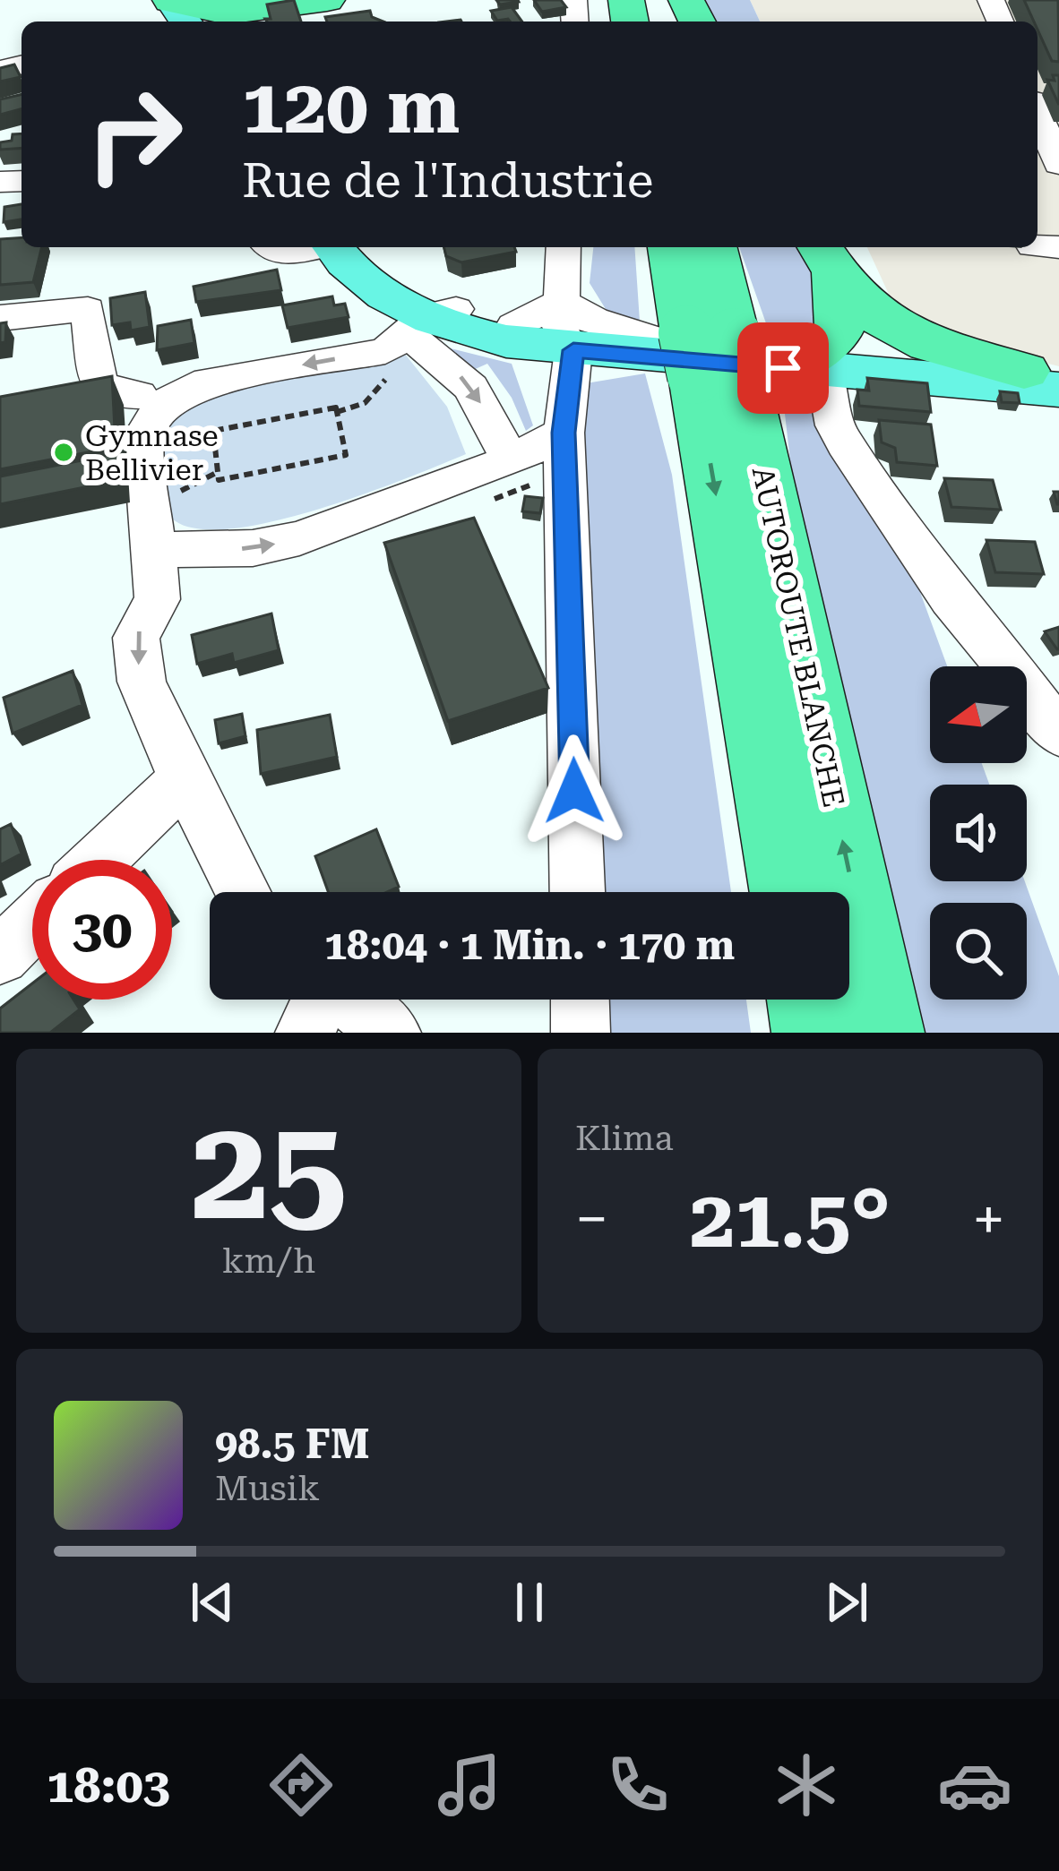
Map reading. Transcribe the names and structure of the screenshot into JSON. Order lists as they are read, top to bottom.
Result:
{
  "streets": {
    "highway": ["AUTOROUTE BLANCHE"]
  },
  "places": ["Gymnase Bellivier"],
  "north": "left",
  "page": {
    "turn": ["120 m", "Rue de l'Industrie"],
    "limit": "30",
    "trip": "18:04 · 1 Min. · 170 m",
    "tile": [
      ["25", "km/h"],
      "Klima"
    ],
    "heat": ["−", "21.5°", "+"],
    "song": ["98.5 FM", "Musik"],
    "tabs": "18:03"
  }
}
